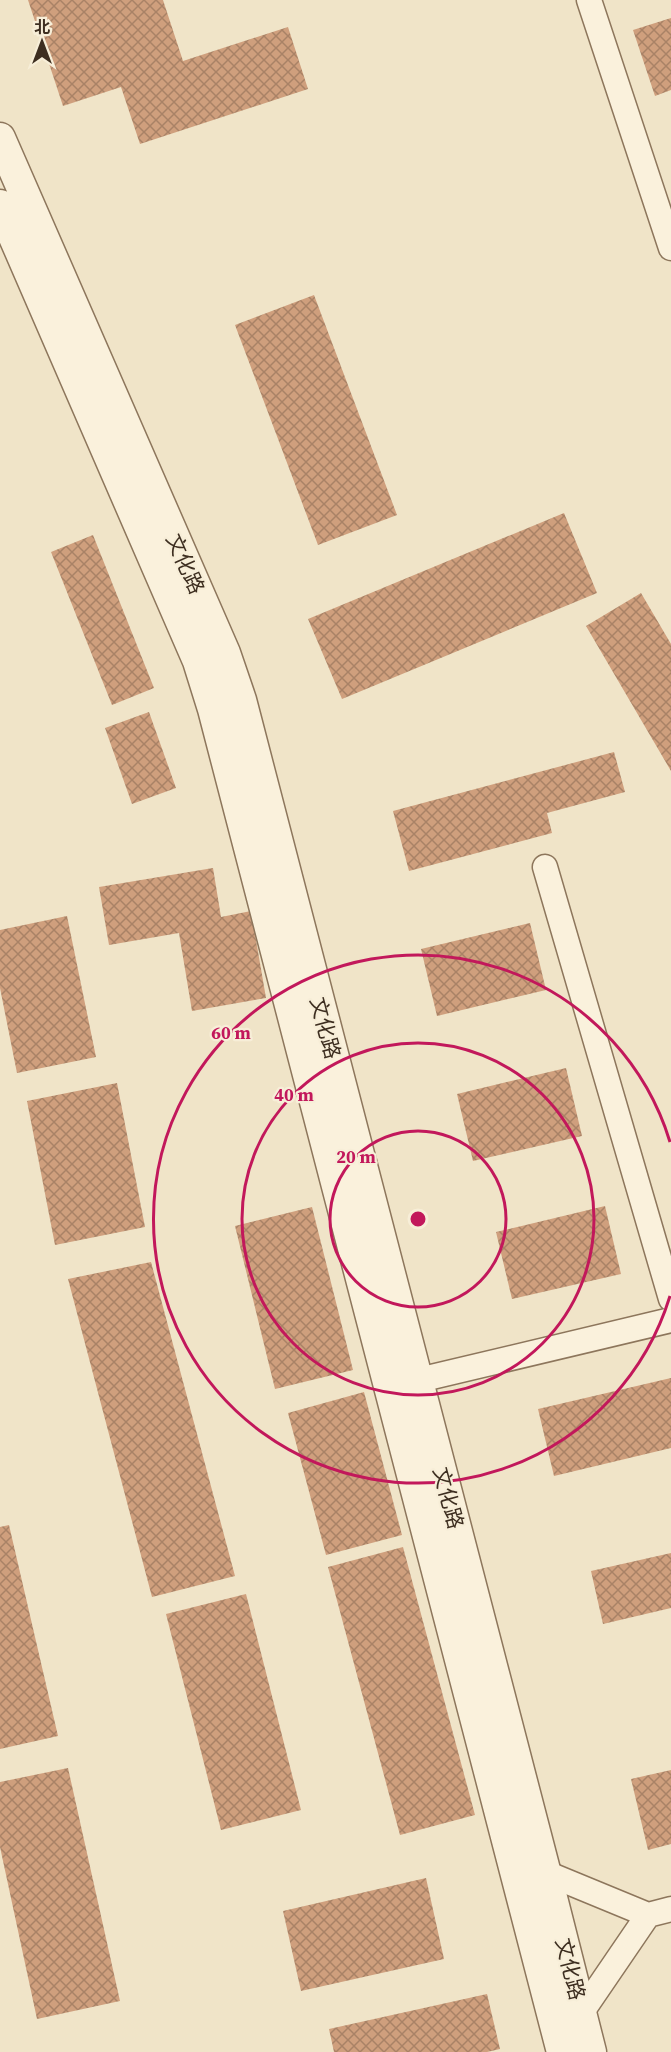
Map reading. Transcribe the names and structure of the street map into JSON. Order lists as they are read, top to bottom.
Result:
{
  "streets": {
    "street": ["文化路"]
  },
  "north": "top",
  "rings": ["60 m", "40 m", "20 m"]
}
